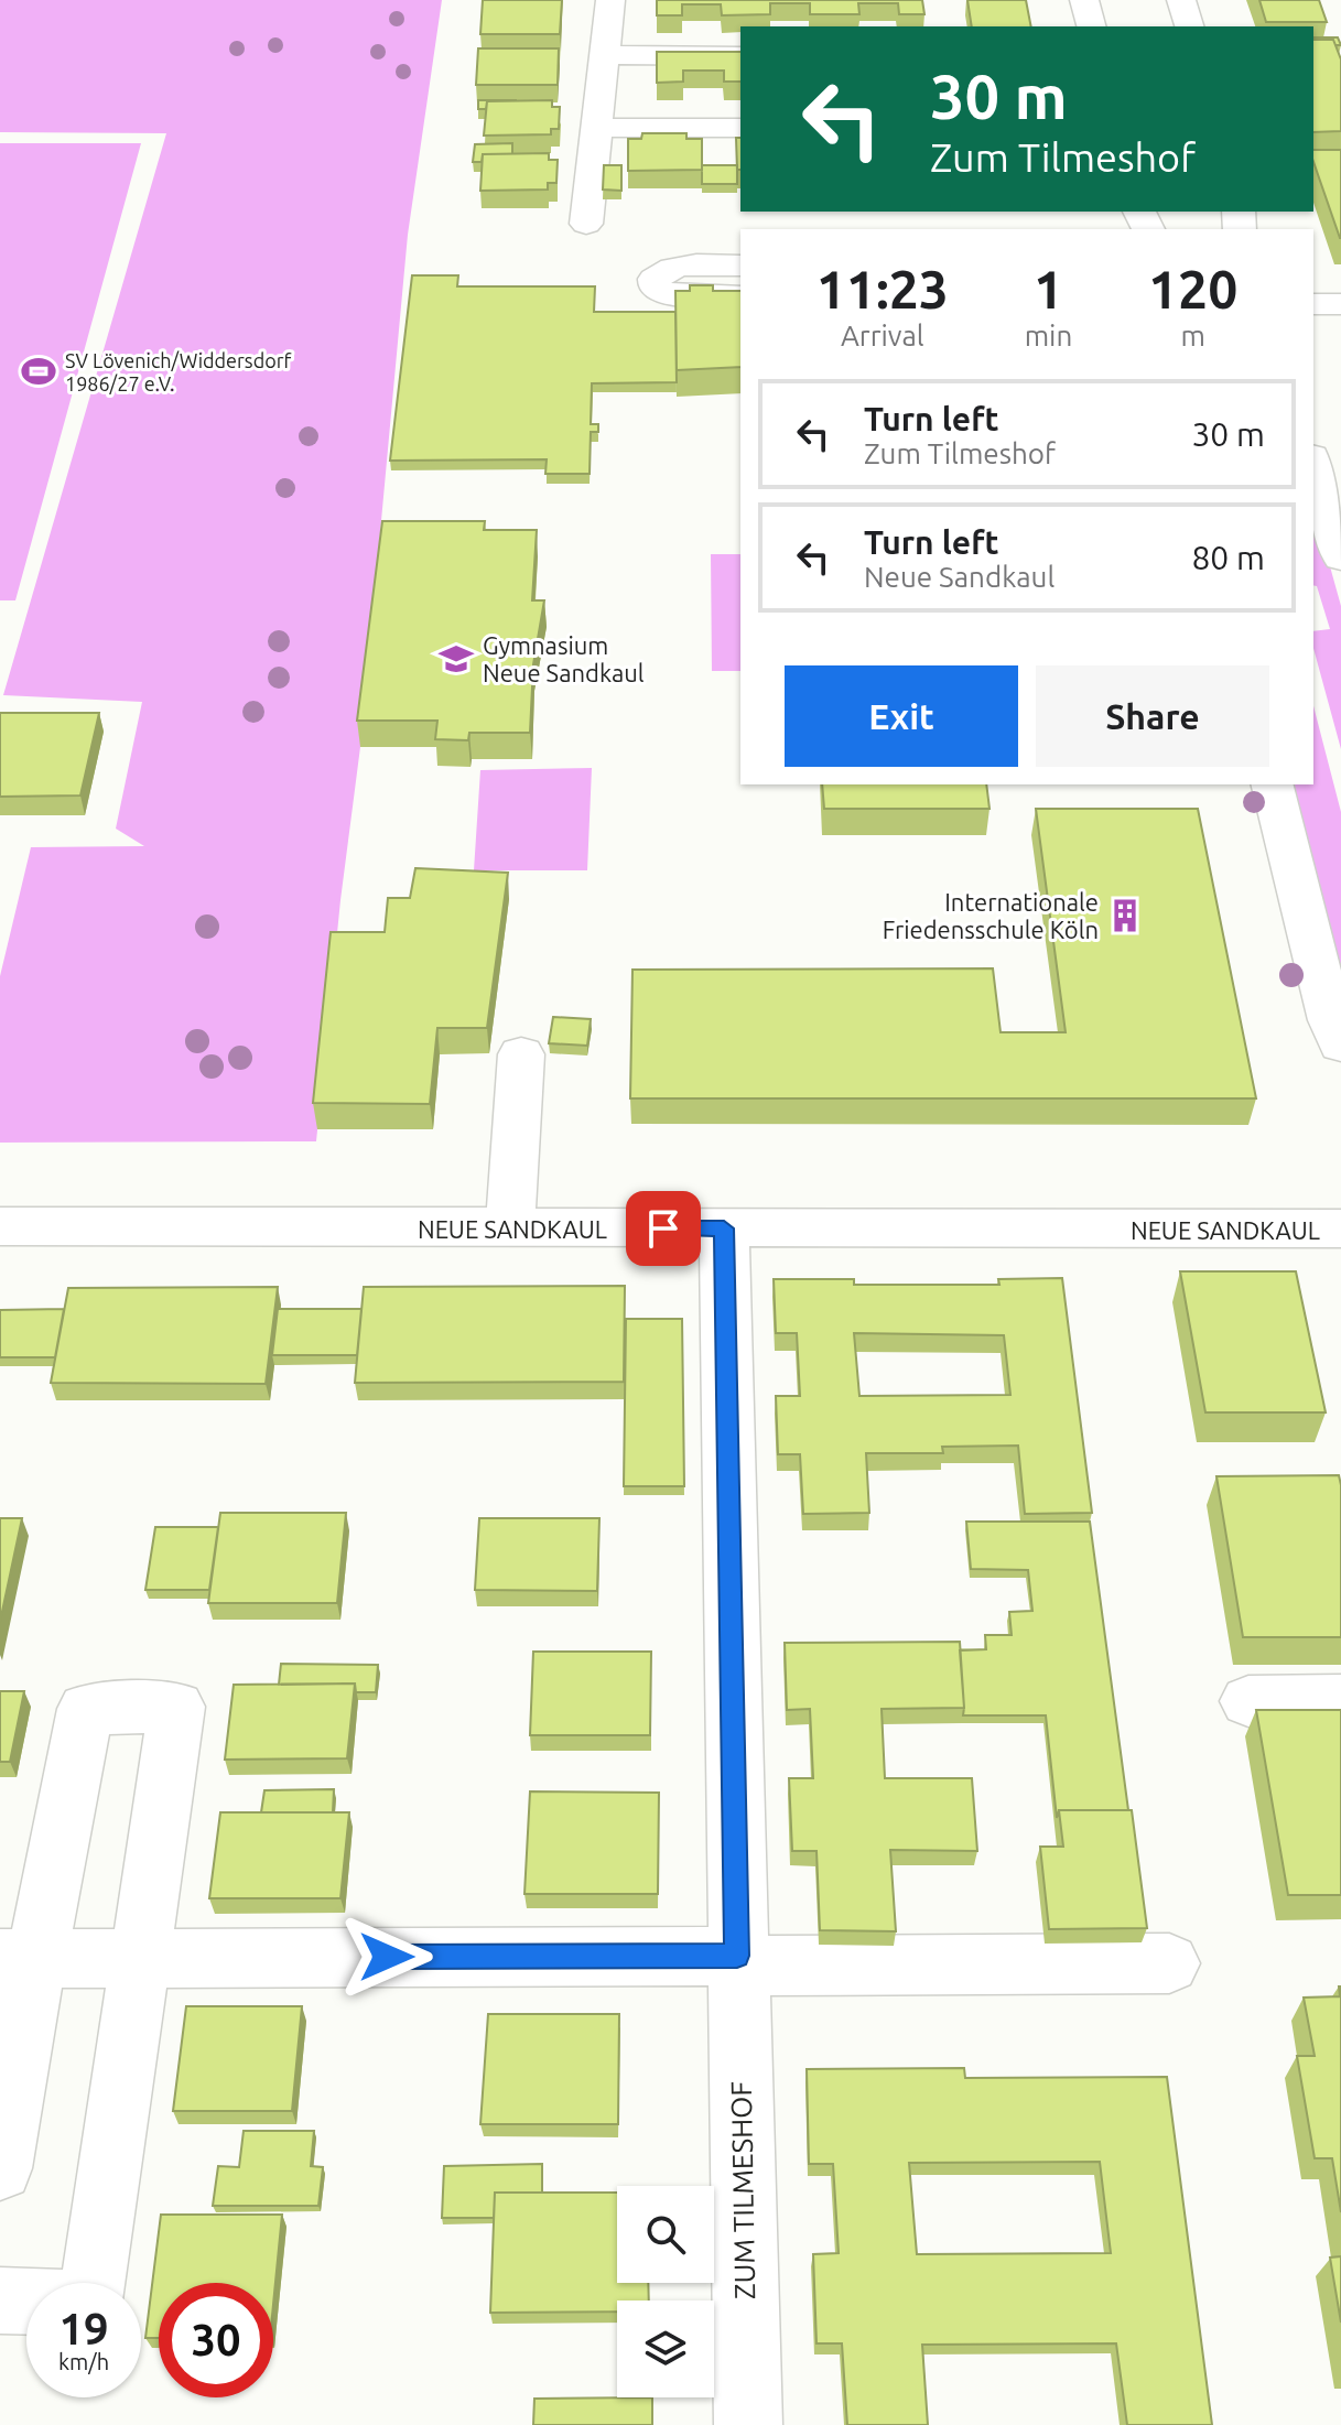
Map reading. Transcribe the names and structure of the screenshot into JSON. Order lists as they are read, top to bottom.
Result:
{
  "streets": {
    "street": ["NEUE SANDKAUL", "ZUM TILMESHOF"]
  },
  "crossings": [
    ["NEUE SANDKAUL", "ZUM TILMESHOF"]
  ],
  "places": {
    "sports": ["SV Lövenich/Widdersdorf 1986/27 e.V."],
    "school or university": ["Gymnasium Neue Sandkaul"],
    "building": ["Internationale Friedensschule Köln"]
  },
  "page": {
    "turn": ["30 m", "Zum Tilmeshof"],
    "eta": [
      "11:23",
      "Arrival",
      "1",
      "min",
      "120",
      "m"
    ],
    "list": [
      {
        "name": "Turn left",
        "note": "Zum Tilmeshof",
        "value": "30 m"
      },
      {
        "name": "Turn left",
        "note": "Neue Sandkaul",
        "value": "80 m"
      }
    ],
    "buttons": ["Exit", "Share"],
    "speed": "19 km/h",
    "limit": "30"
  }
}
